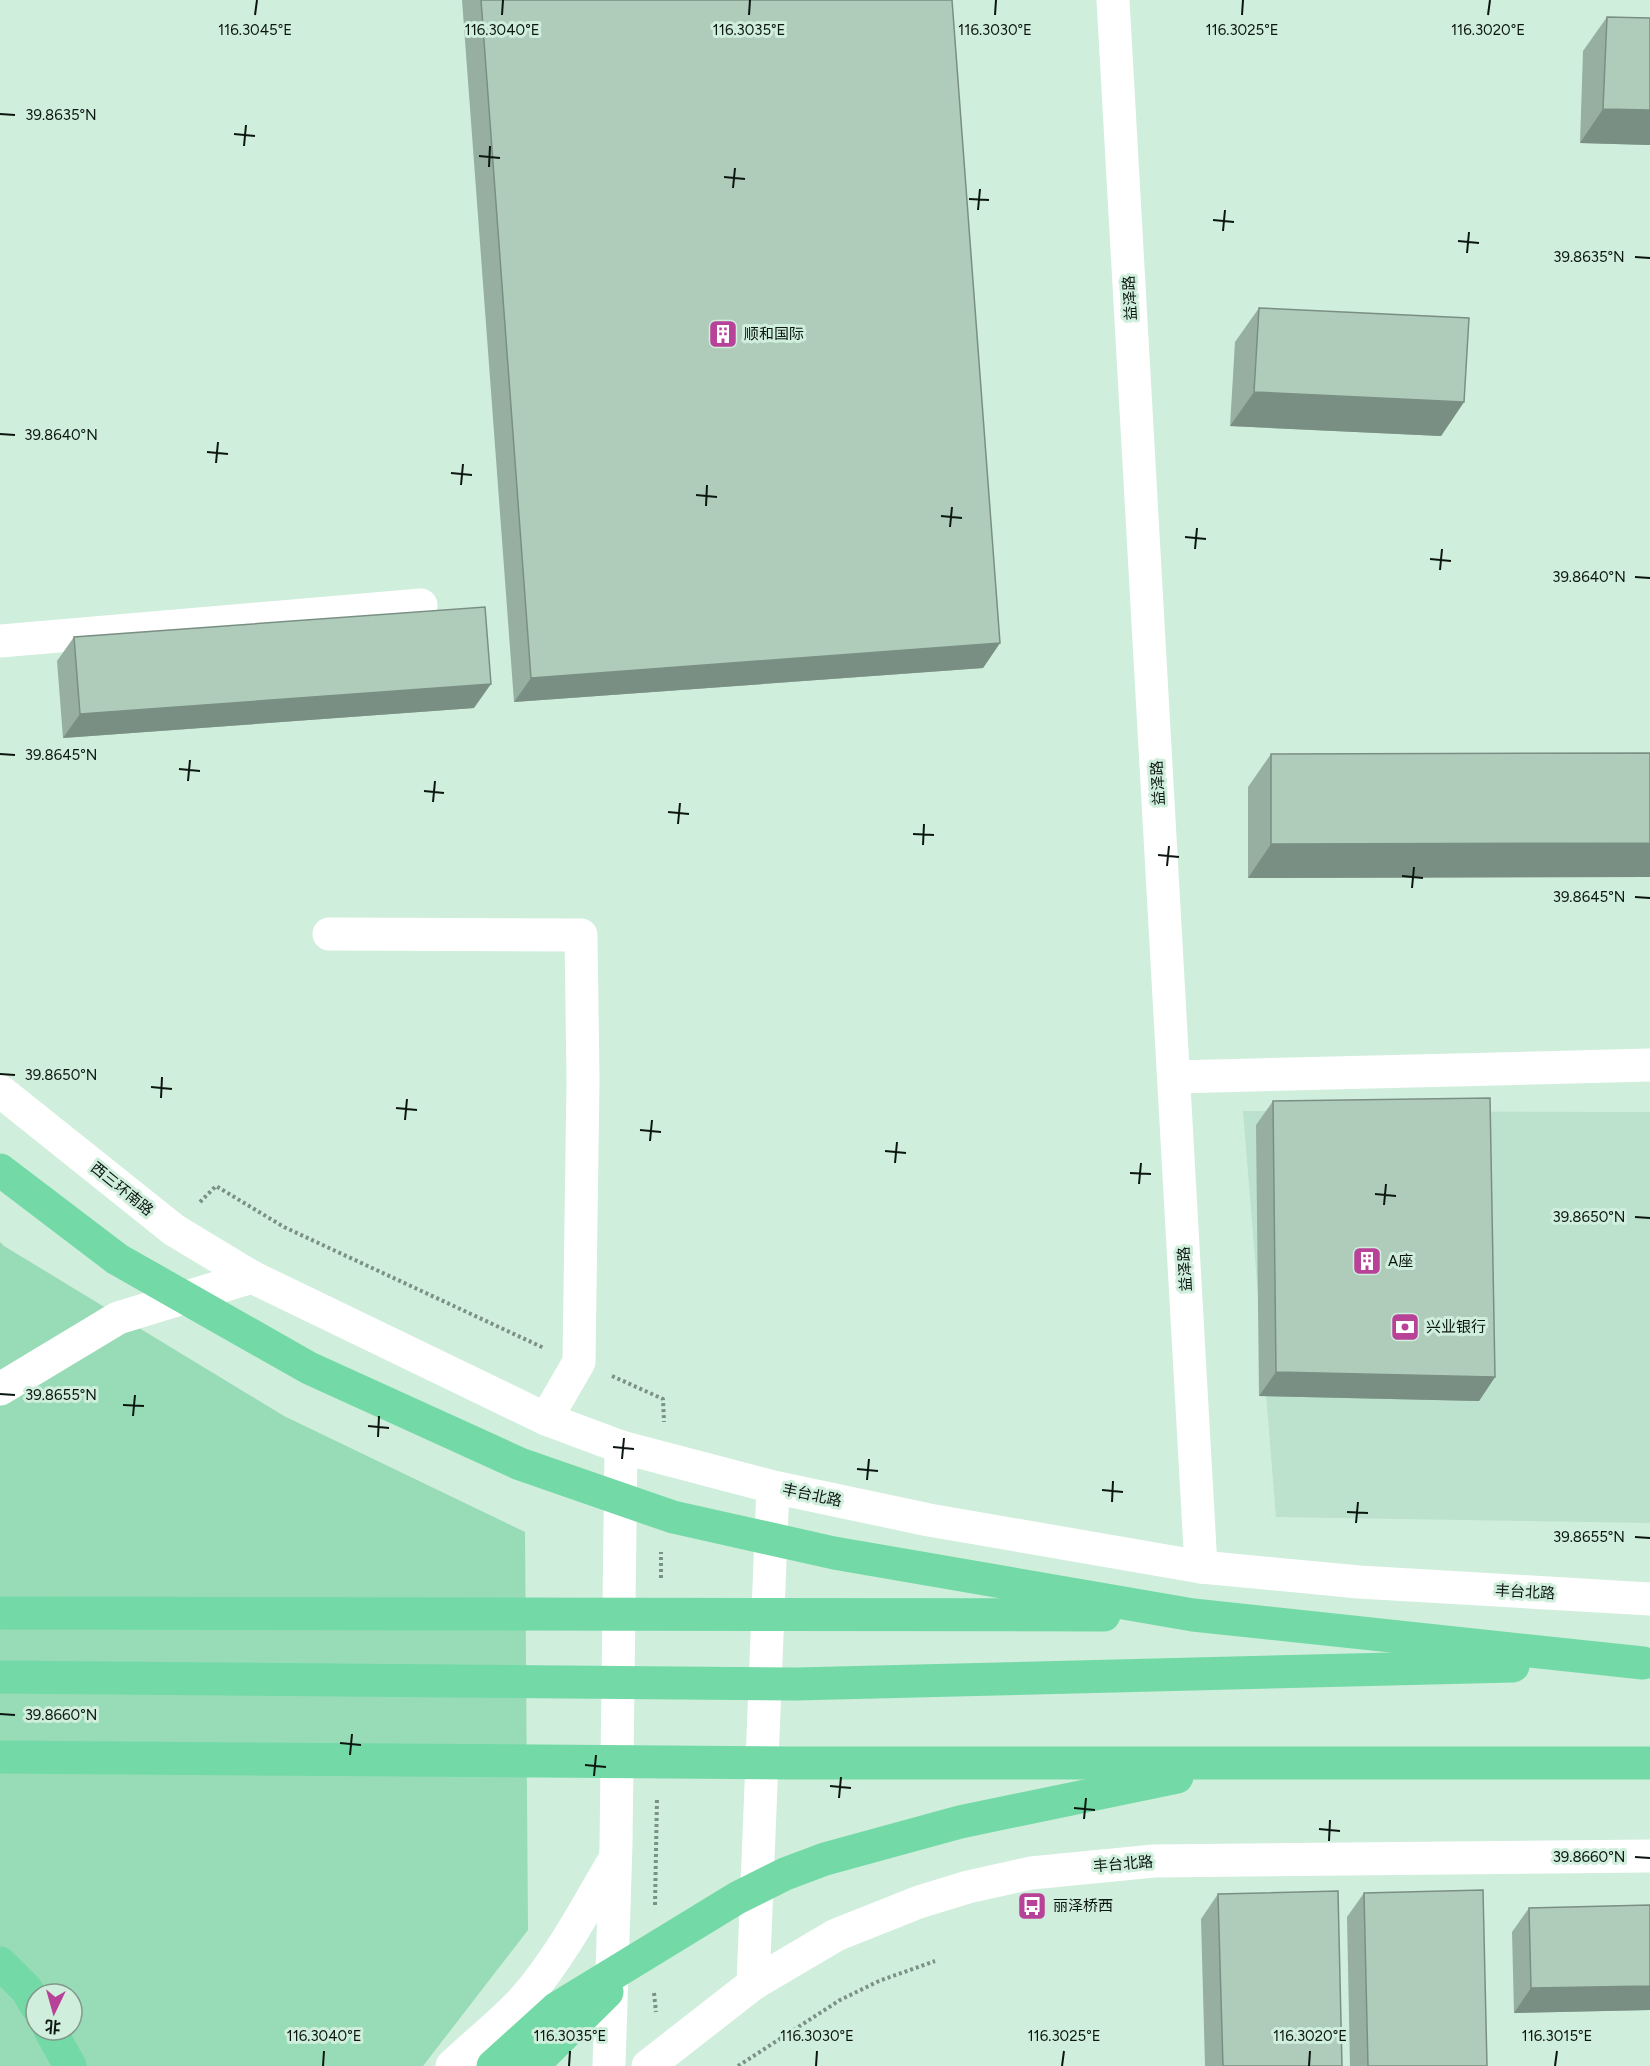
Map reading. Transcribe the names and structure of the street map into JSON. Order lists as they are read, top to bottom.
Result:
{
  "streets": {
    "street": ["益泽路", "西三环南路", "丰台北路"]
  },
  "crossings": [
    ["益泽路", "丰台北路"],
    ["西三环南路", "丰台北路"]
  ],
  "places": {
    "building": ["顺和国际", "A座"],
    "bank": ["兴业银行"],
    "bus stop": ["丽泽桥西"]
  },
  "north": "bottom",
  "coordinates": [
    "116.3045°E",
    "116.3040°E",
    "116.3035°E",
    "116.3030°E",
    "116.3025°E",
    "116.3020°E",
    "39.8635°N",
    "39.8640°N",
    "39.8645°N",
    "39.8650°N",
    "39.8655°N",
    "39.8660°N",
    "116.3015°E"
  ]
}
